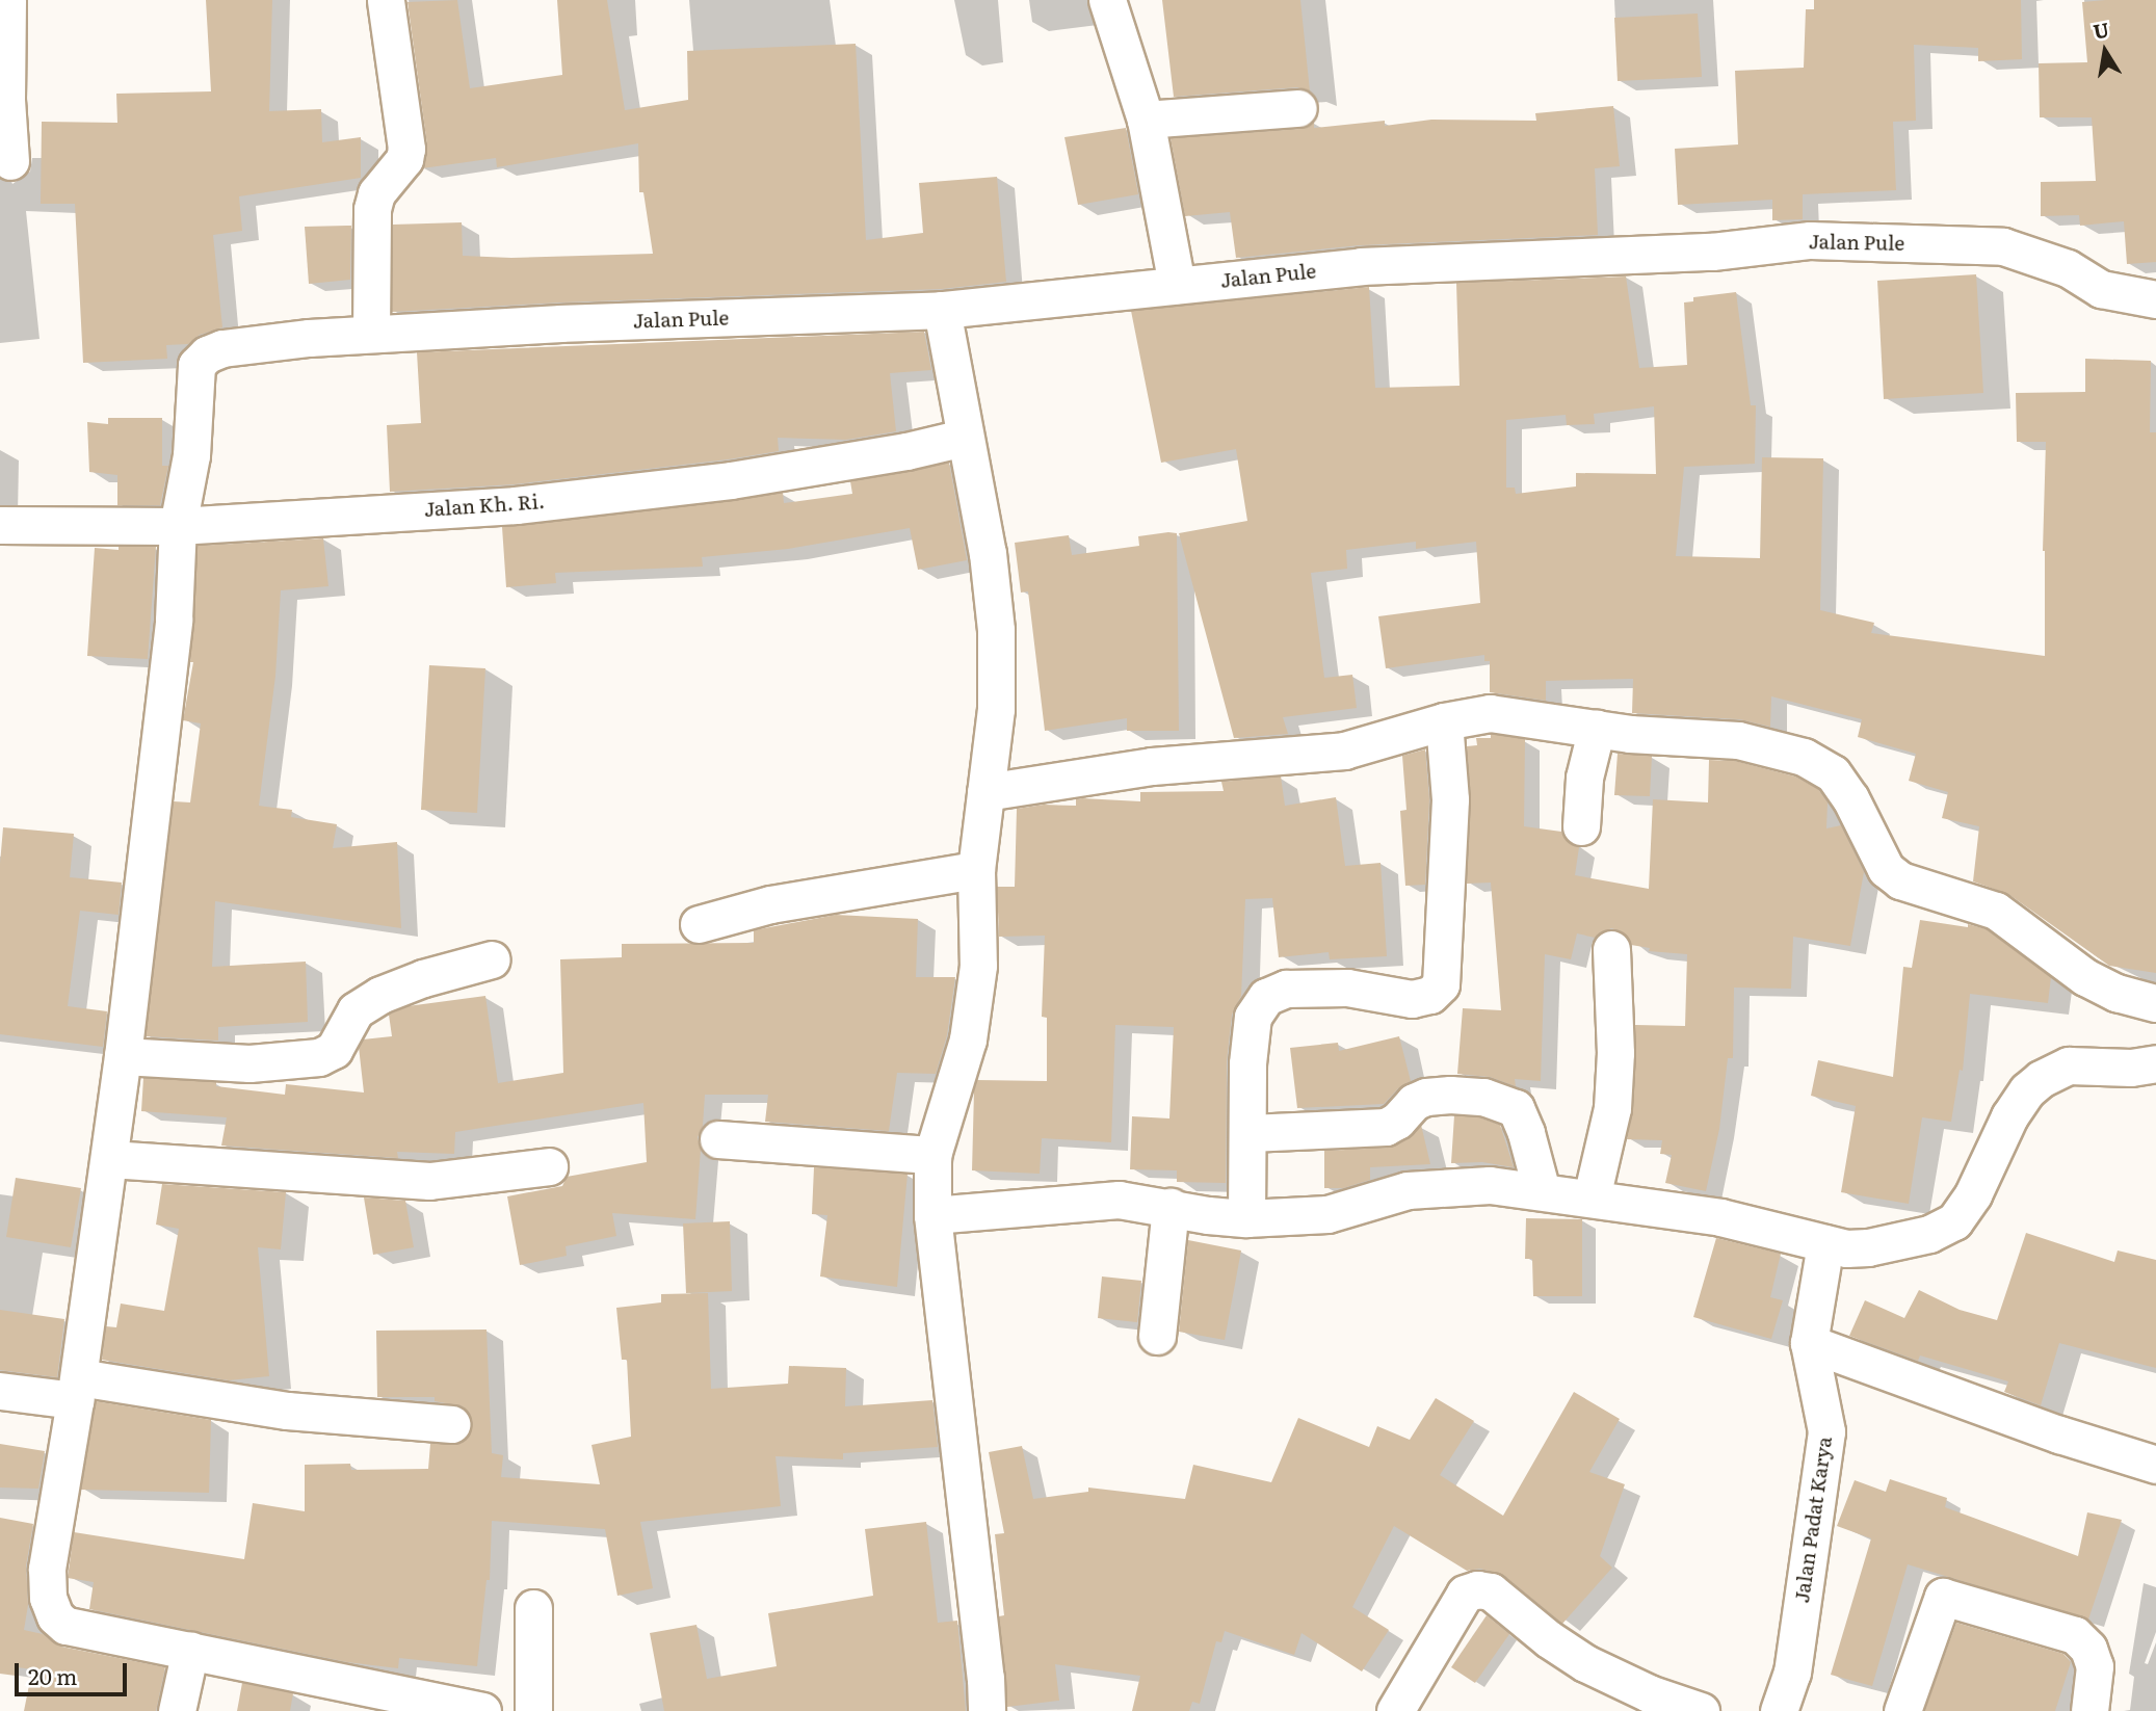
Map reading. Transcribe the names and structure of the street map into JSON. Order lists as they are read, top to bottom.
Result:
{
  "streets": {
    "street": ["Jalan Pule", "Jalan Kh. Ri.", "Jalan Padat Karya"]
  },
  "crossings": [
    ["Jalan Pule", "Jalan Kh. Ri."]
  ],
  "scale_bar": "20 m",
  "north": "top"
}
